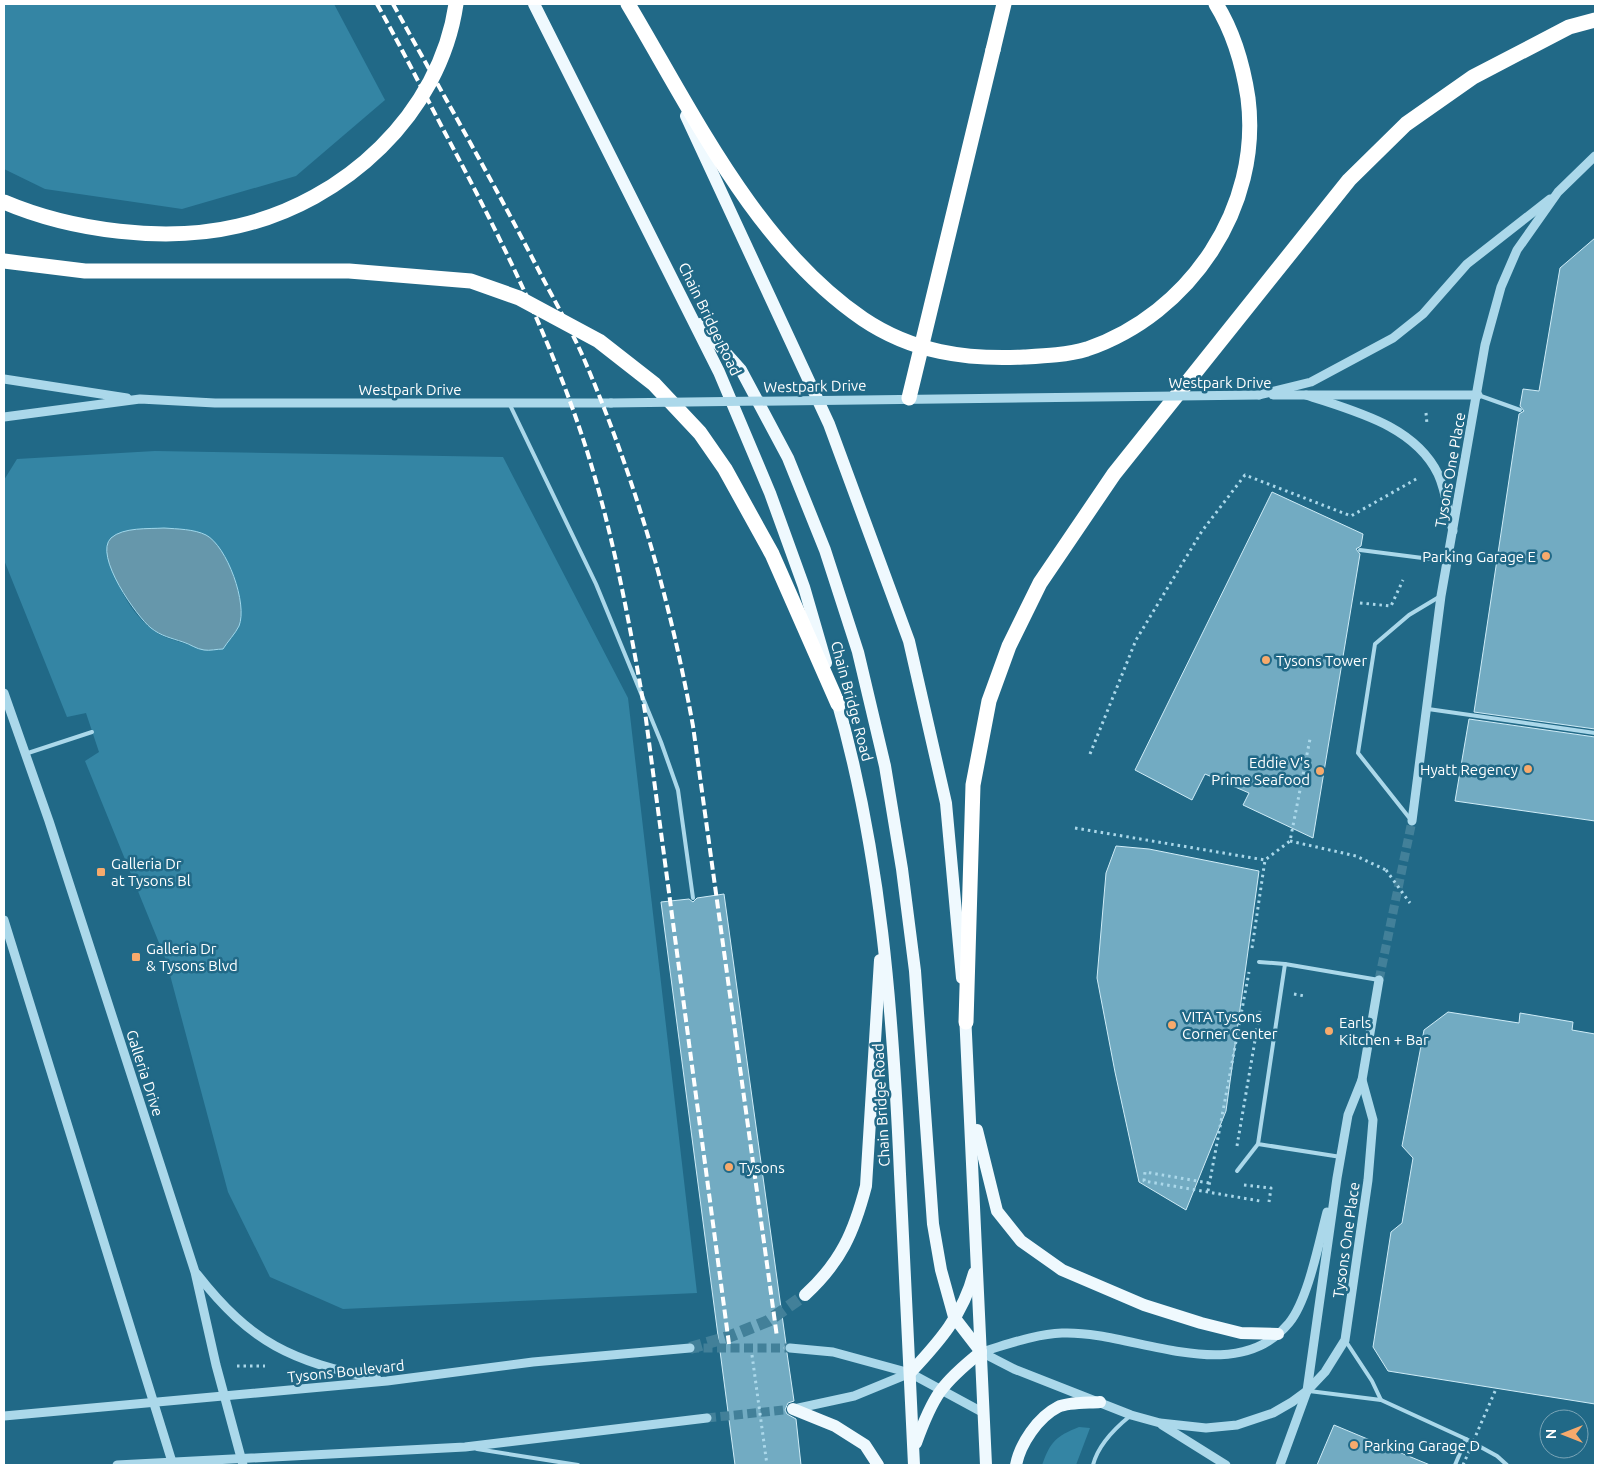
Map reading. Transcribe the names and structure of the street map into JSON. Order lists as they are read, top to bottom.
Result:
{
  "streets": {
    "main road": ["Chain Bridge Road"],
    "street": [
      "Westpark Drive",
      "Tysons One Place",
      "Galleria Drive",
      "Tysons Boulevard"
    ]
  },
  "crossings": [
    ["Westpark Drive", "Tysons One Place"],
    ["Galleria Drive", "Tysons Boulevard"]
  ],
  "places": {
    "other": [
      "Parking Garage E",
      "Tysons Tower",
      "Hyatt Regency",
      "Eddie V's Prime Seafood",
      "VITA Tysons Corner Center",
      "Earls Kitchen + Bar",
      "Tysons",
      "Parking Garage D"
    ],
    "transit": ["Galleria Dr at Tysons Bl", "Galleria Dr & Tysons Blvd"]
  },
  "north": "left"
}
